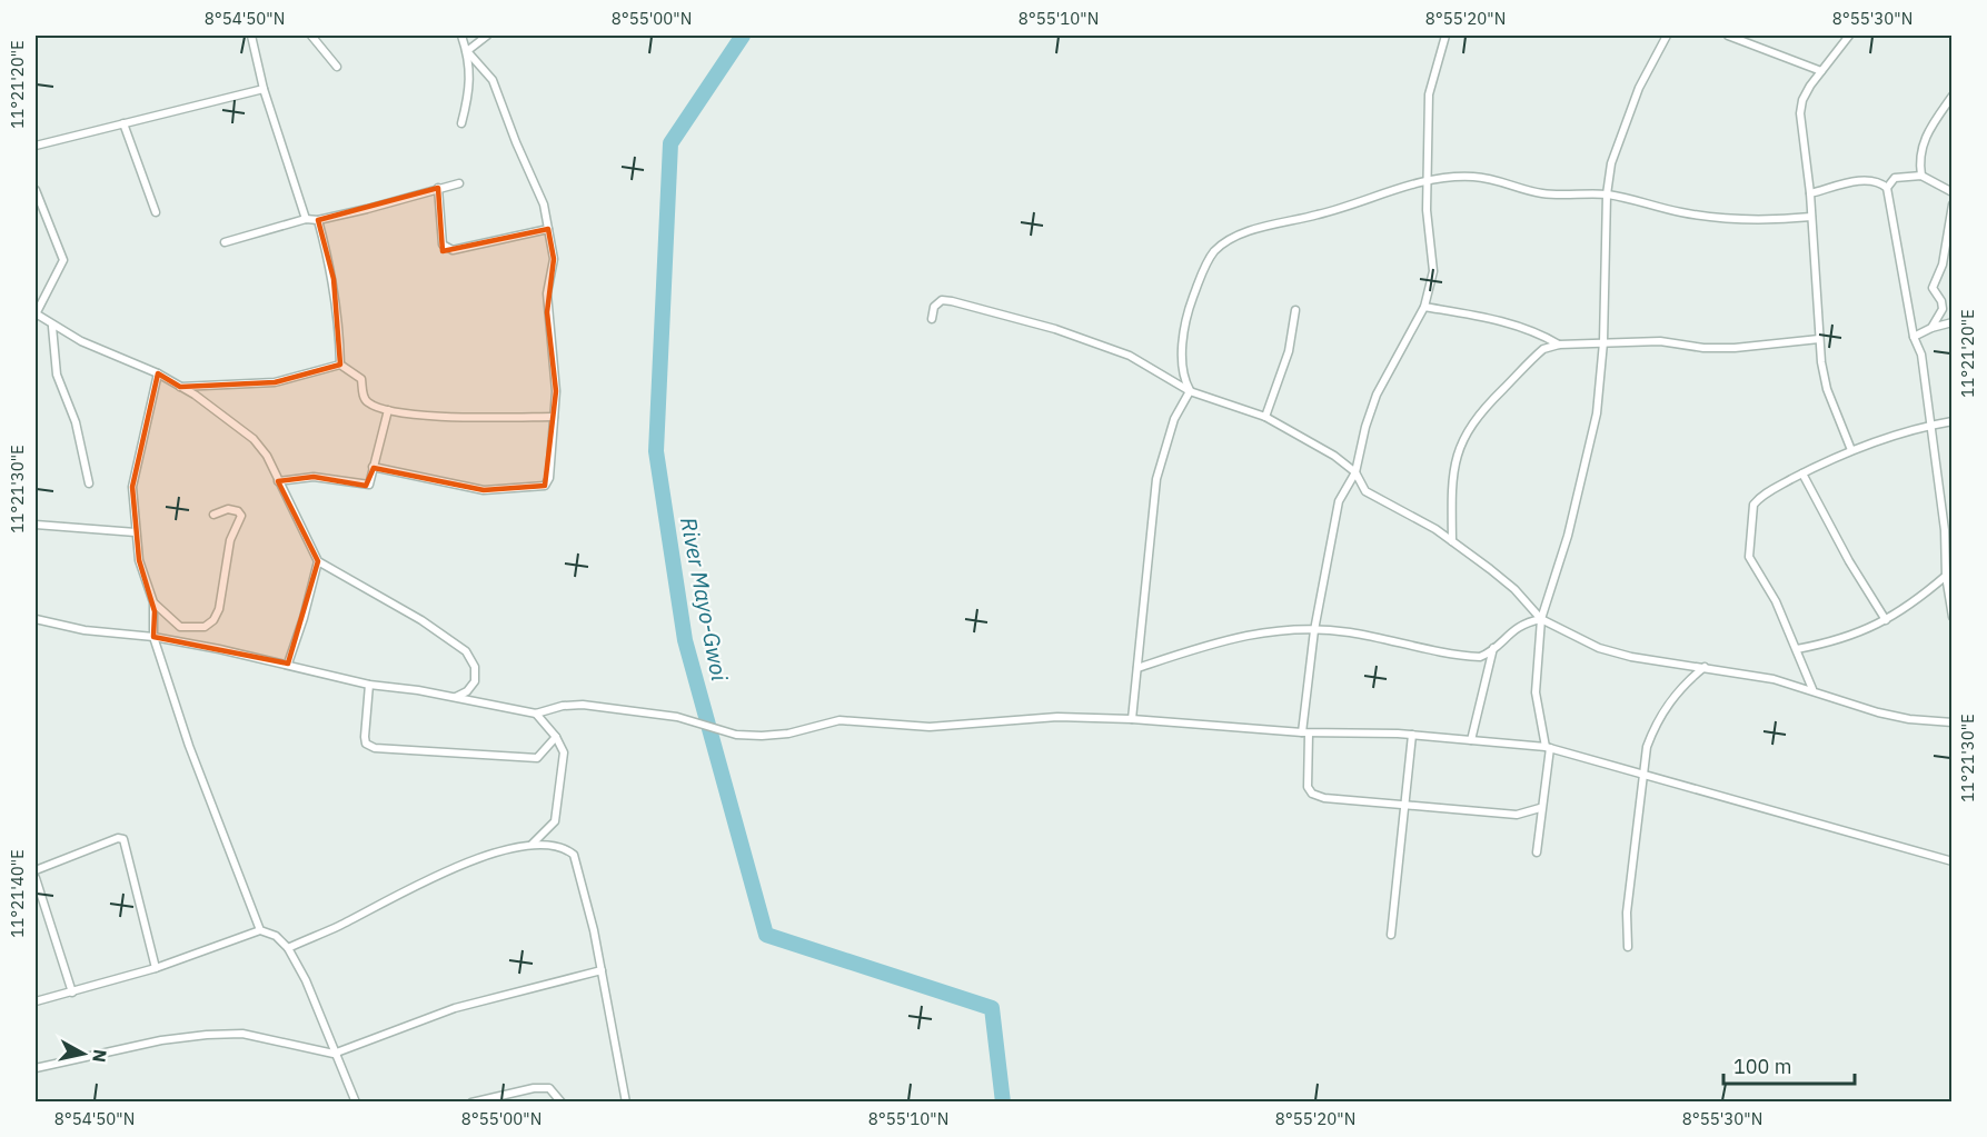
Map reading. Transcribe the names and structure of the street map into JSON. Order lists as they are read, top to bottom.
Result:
{
  "water": ["River Mayo-Gwoi"],
  "scale_bar": "100 m",
  "north": "right",
  "coordinates": [
    "8°54'50\"N",
    "8°55'00\"N",
    "8°55'10\"N",
    "8°55'20\"N",
    "8°55'30\"N",
    "11°21'20\"E",
    "11°21'30\"E",
    "11°21'40\"E"
  ]
}
